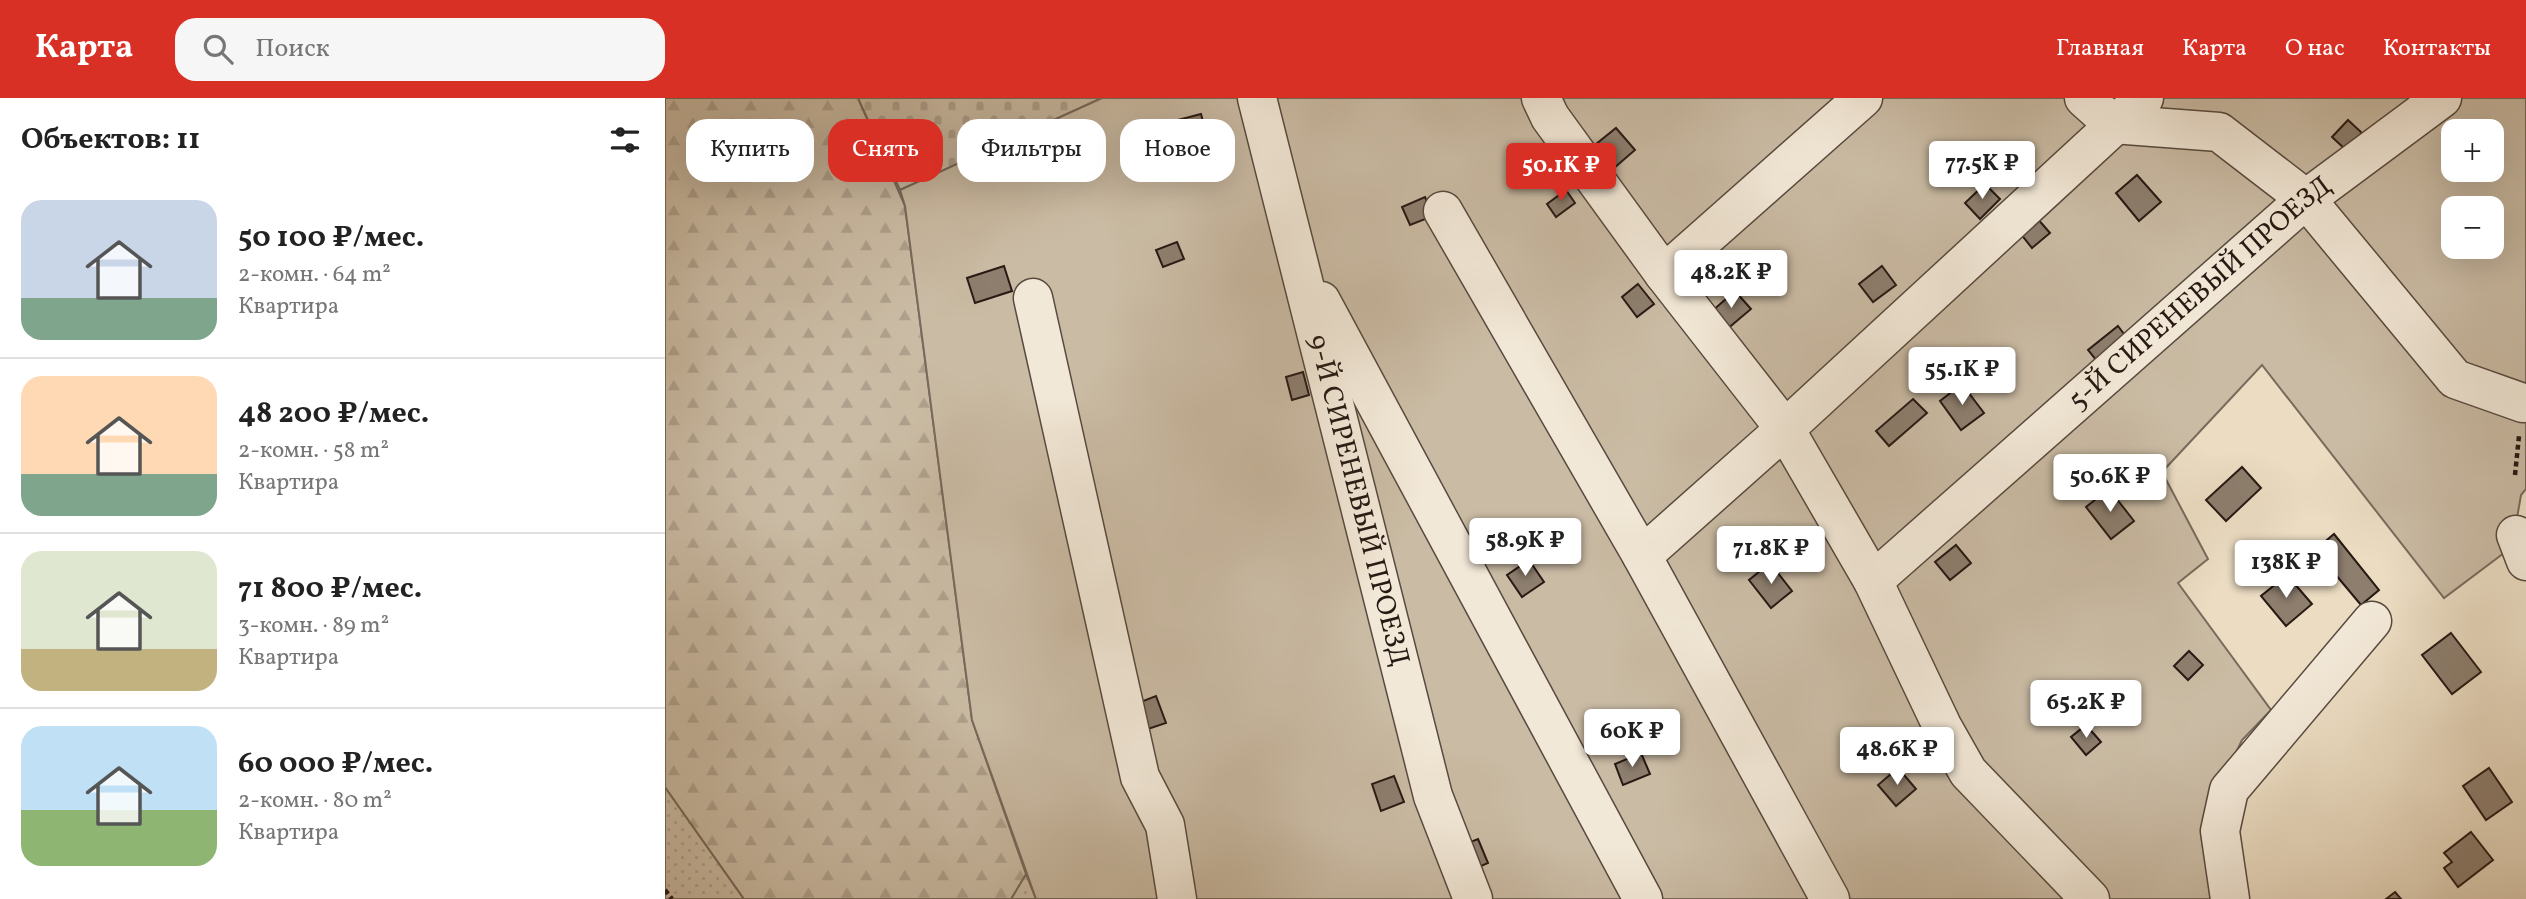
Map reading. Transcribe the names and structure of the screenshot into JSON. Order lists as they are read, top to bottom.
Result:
{
  "streets": {
    "street": ["5-Й СИРЕНЕВЫЙ ПРОЕЗД", "9-Й СИРЕНЕВЫЙ ПРОЕЗД"]
  },
  "page": {
    "header": "Карта",
    "search": "Поиск",
    "nav": [
      "Главная",
      "Карта",
      "О нас",
      "Контакты"
    ],
    "heading": "Объектов: 11",
    "map_buttons": ["+", "−"],
    "chip": [
      "Купить",
      "Снять",
      "Фильтры",
      "Новое"
    ],
    "price": [
      "77.5K ₽",
      "50.1K ₽",
      "48.2K ₽",
      "55.1K ₽",
      "50.6K ₽",
      "58.9K ₽",
      "71.8K ₽",
      "138K ₽",
      "65.2K ₽",
      "60K ₽",
      "48.6K ₽"
    ],
    "list": [
      {
        "name": "50 100 ₽/мес.",
        "note": "2-комн. · 64 m² · Квартира"
      },
      {
        "name": "48 200 ₽/мес.",
        "note": "2-комн. · 58 m² · Квартира"
      },
      {
        "name": "71 800 ₽/мес.",
        "note": "3-комн. · 89 m² · Квартира"
      },
      {
        "name": "60 000 ₽/мес.",
        "note": "2-комн. · 80 m² · Квартира"
      }
    ]
  }
}
